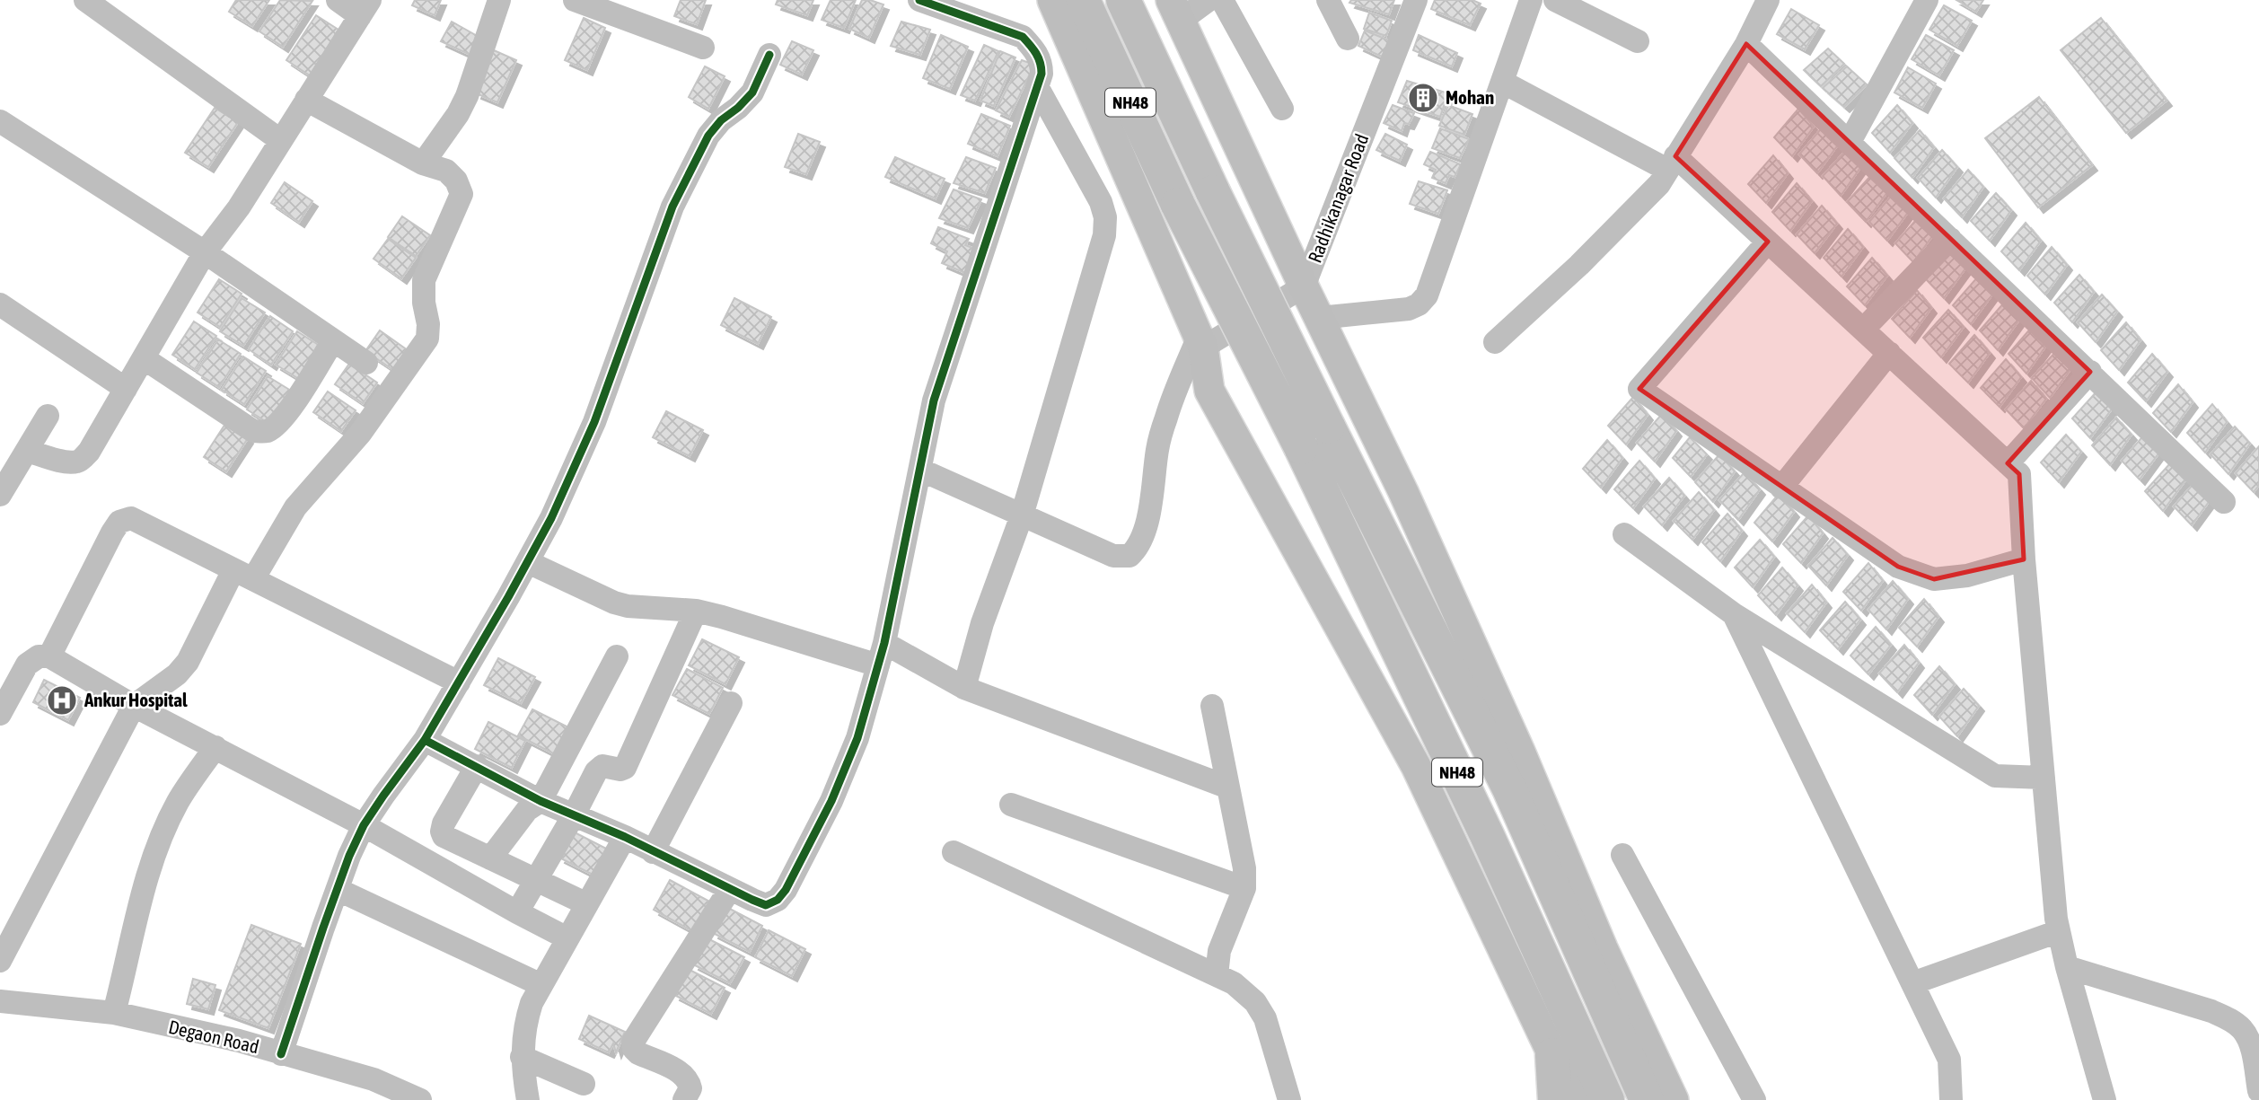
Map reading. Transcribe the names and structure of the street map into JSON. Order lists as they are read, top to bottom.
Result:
{
  "streets": {
    "highway": ["NH48"],
    "street": ["Radhikanagar Road", "Degaon Road"]
  },
  "places": {
    "building": ["Mohan"],
    "hospital": ["Ankur Hospital"]
  }
}
